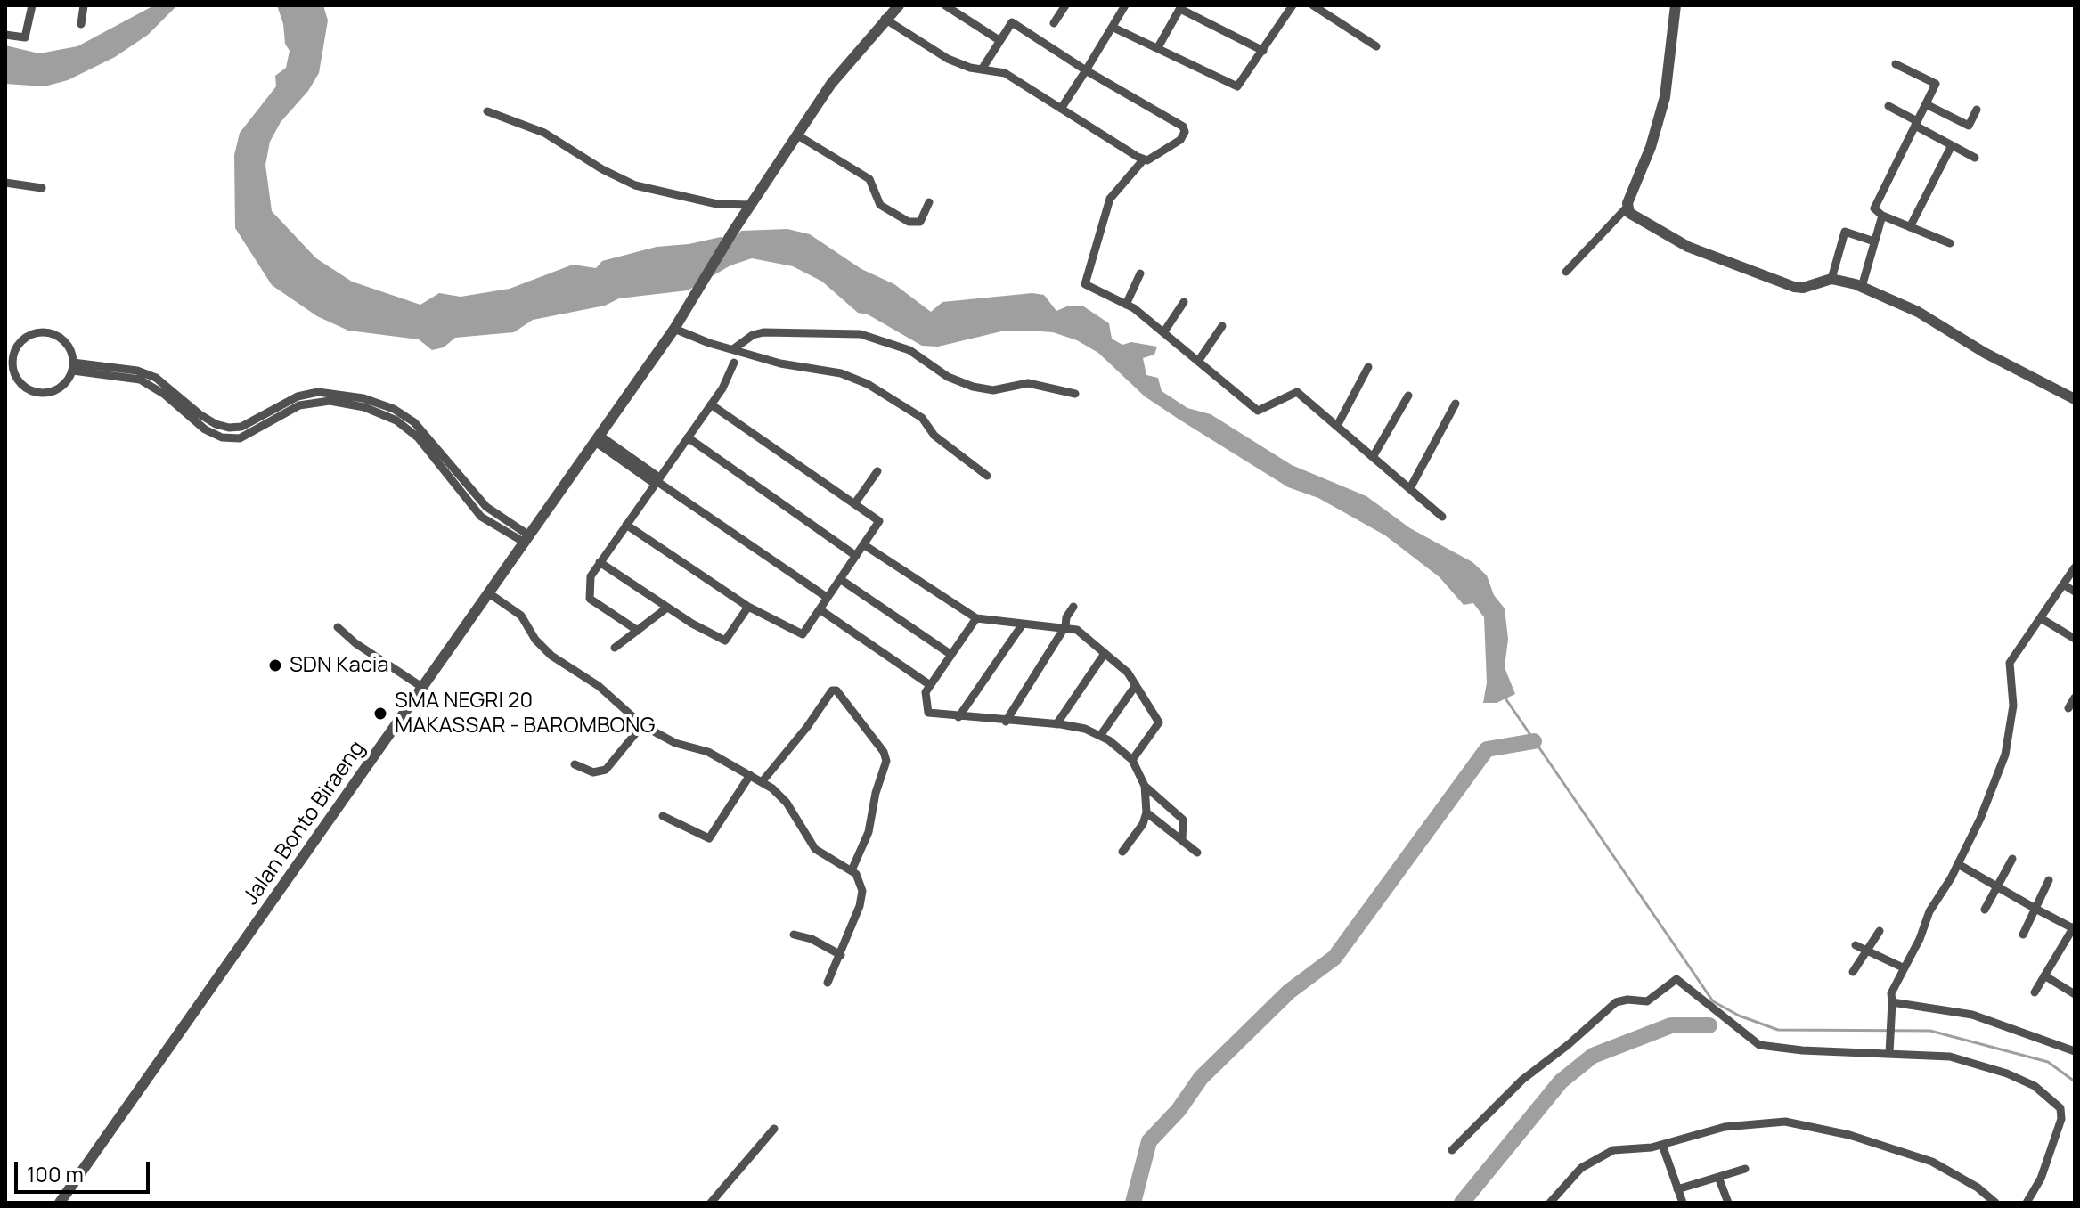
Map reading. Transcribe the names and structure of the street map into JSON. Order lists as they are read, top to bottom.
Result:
{
  "streets": {
    "street": ["Jalan Bonto Biraeng"]
  },
  "places": ["SDN Kacia", "SMA NEGRI 20 MAKASSAR - BAROMBONG"],
  "scale_bar": "100 m"
}
